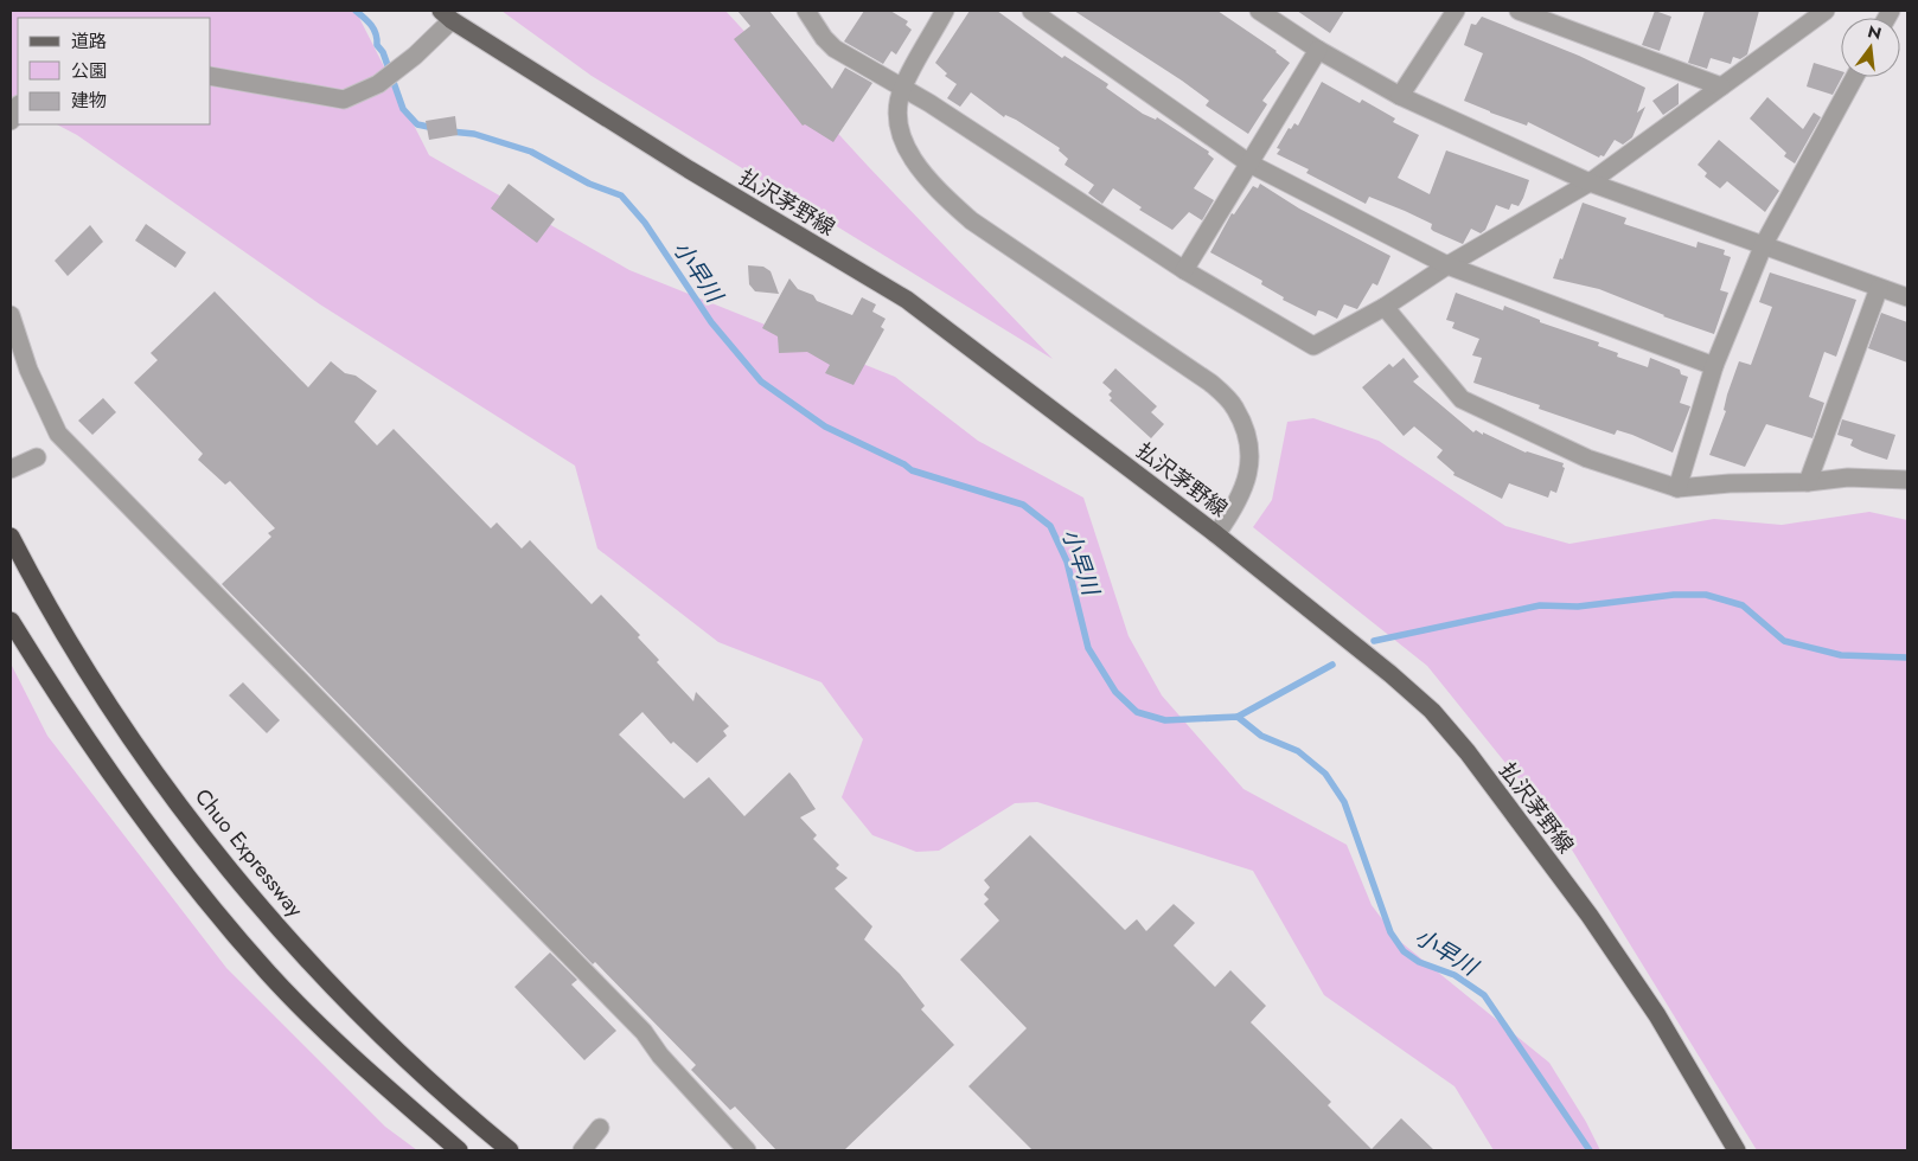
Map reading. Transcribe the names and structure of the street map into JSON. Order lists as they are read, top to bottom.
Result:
{
  "streets": {
    "highway": ["Chuo Expressway"],
    "main road": ["払沢茅野線"]
  },
  "water": ["小早川"],
  "legend": ["道路", "公園", "建物"],
  "north": "top"
}
